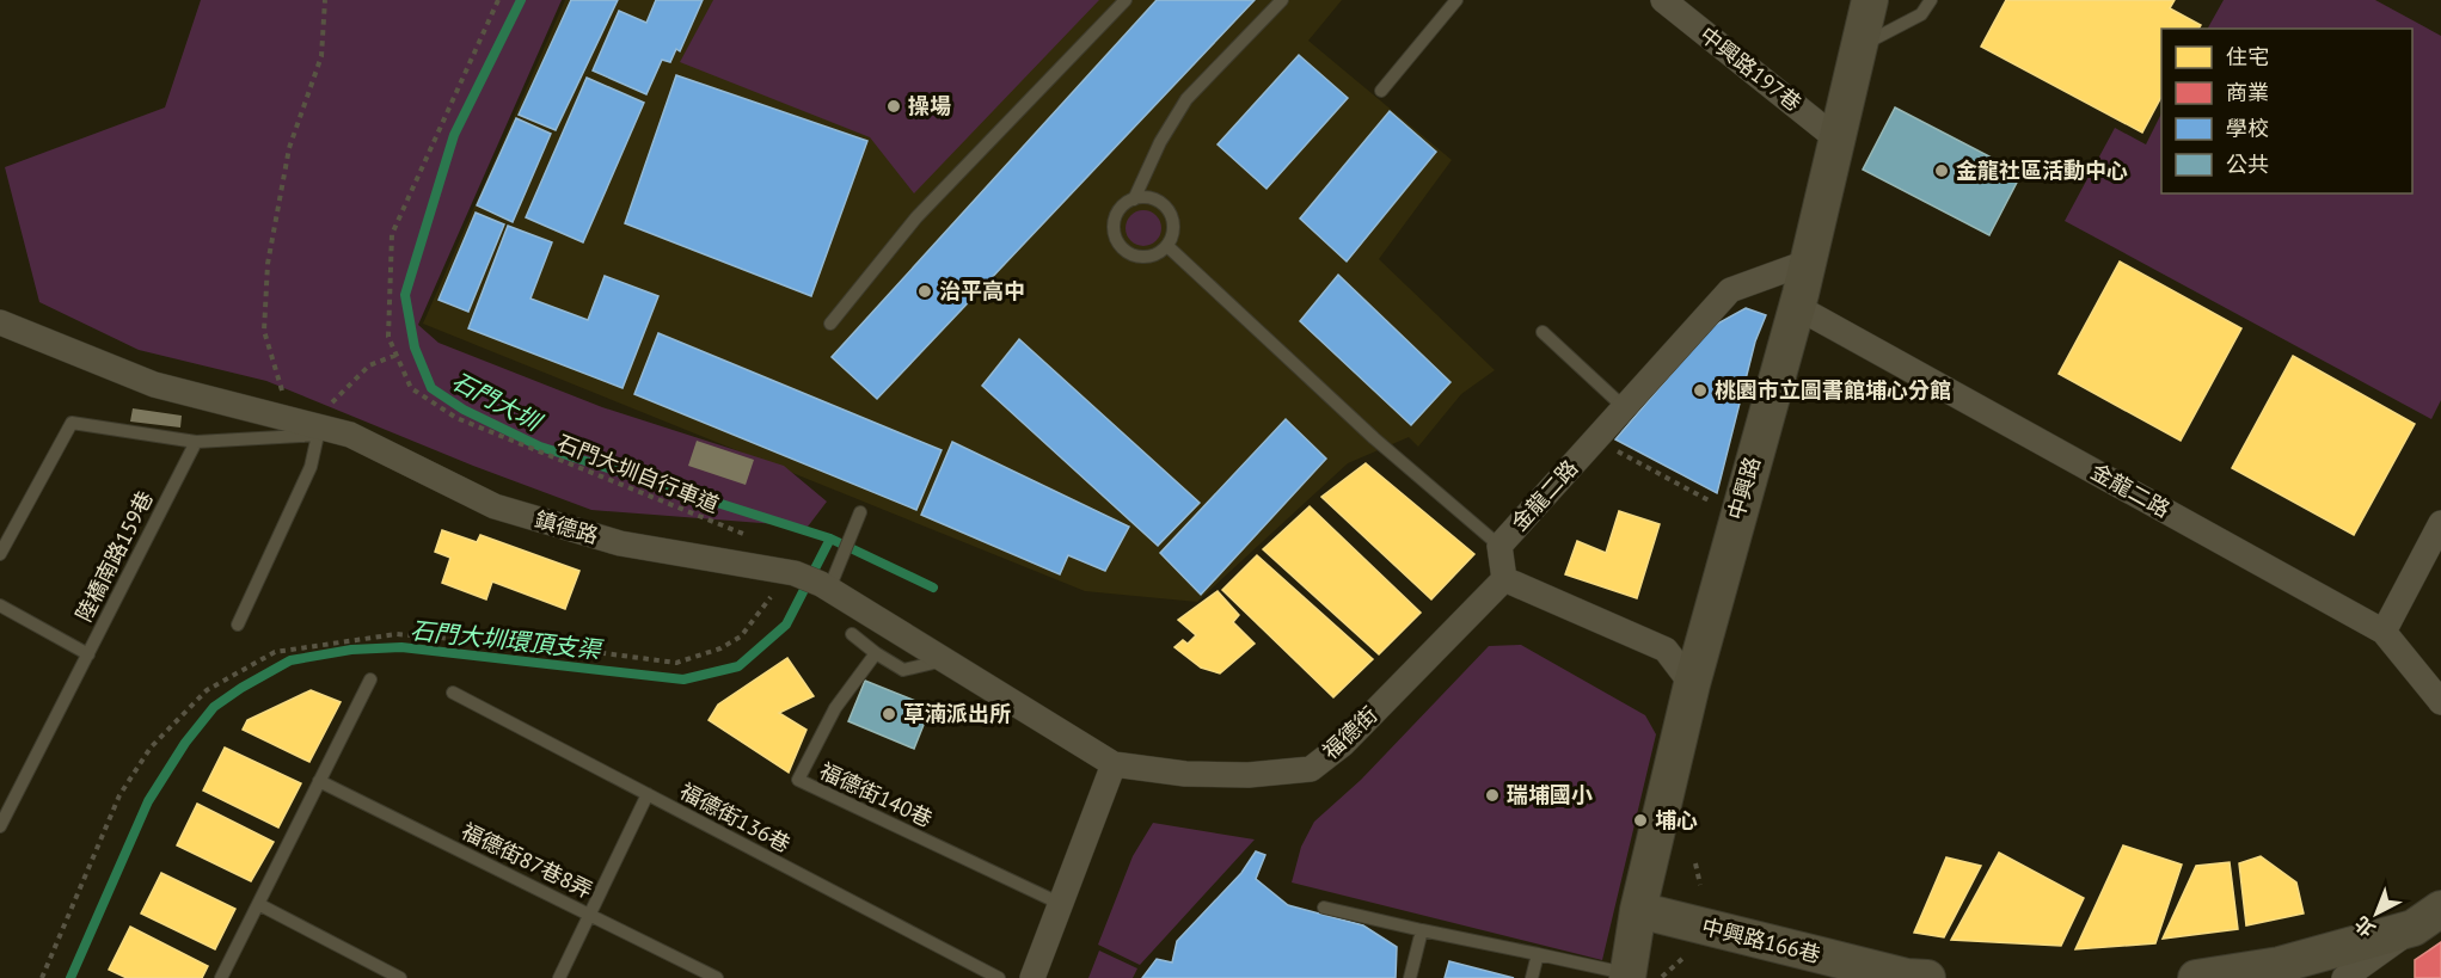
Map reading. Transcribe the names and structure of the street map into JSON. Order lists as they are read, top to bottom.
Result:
{
  "streets": {
    "street": [
      "中興路197巷",
      "中興路",
      "金龍二路",
      "鎮德路",
      "福德街",
      "中興路166巷"
    ],
    "lane": [
      "陸橋南路159巷",
      "福德街140巷",
      "福德街136巷",
      "福德街87巷8弄"
    ],
    "path": ["石門大圳自行車道"]
  },
  "crossings": [
    ["中興路197巷", "中興路"],
    ["中興路", "金龍二路"],
    ["中興路", "中興路166巷"],
    ["金龍二路", "福德街"],
    ["鎮德路", "福德街"]
  ],
  "water": ["石門大圳", "石門大圳環頂支渠"],
  "places": [
    "操場",
    "金龍社區活動中心",
    "治平高中",
    "桃園市立圖書館埔心分館",
    "草湳派出所",
    "瑞埔國小",
    "埔心"
  ],
  "legend": [
    "住宅",
    "商業",
    "學校",
    "公共"
  ],
  "north": "bottom left"
}
